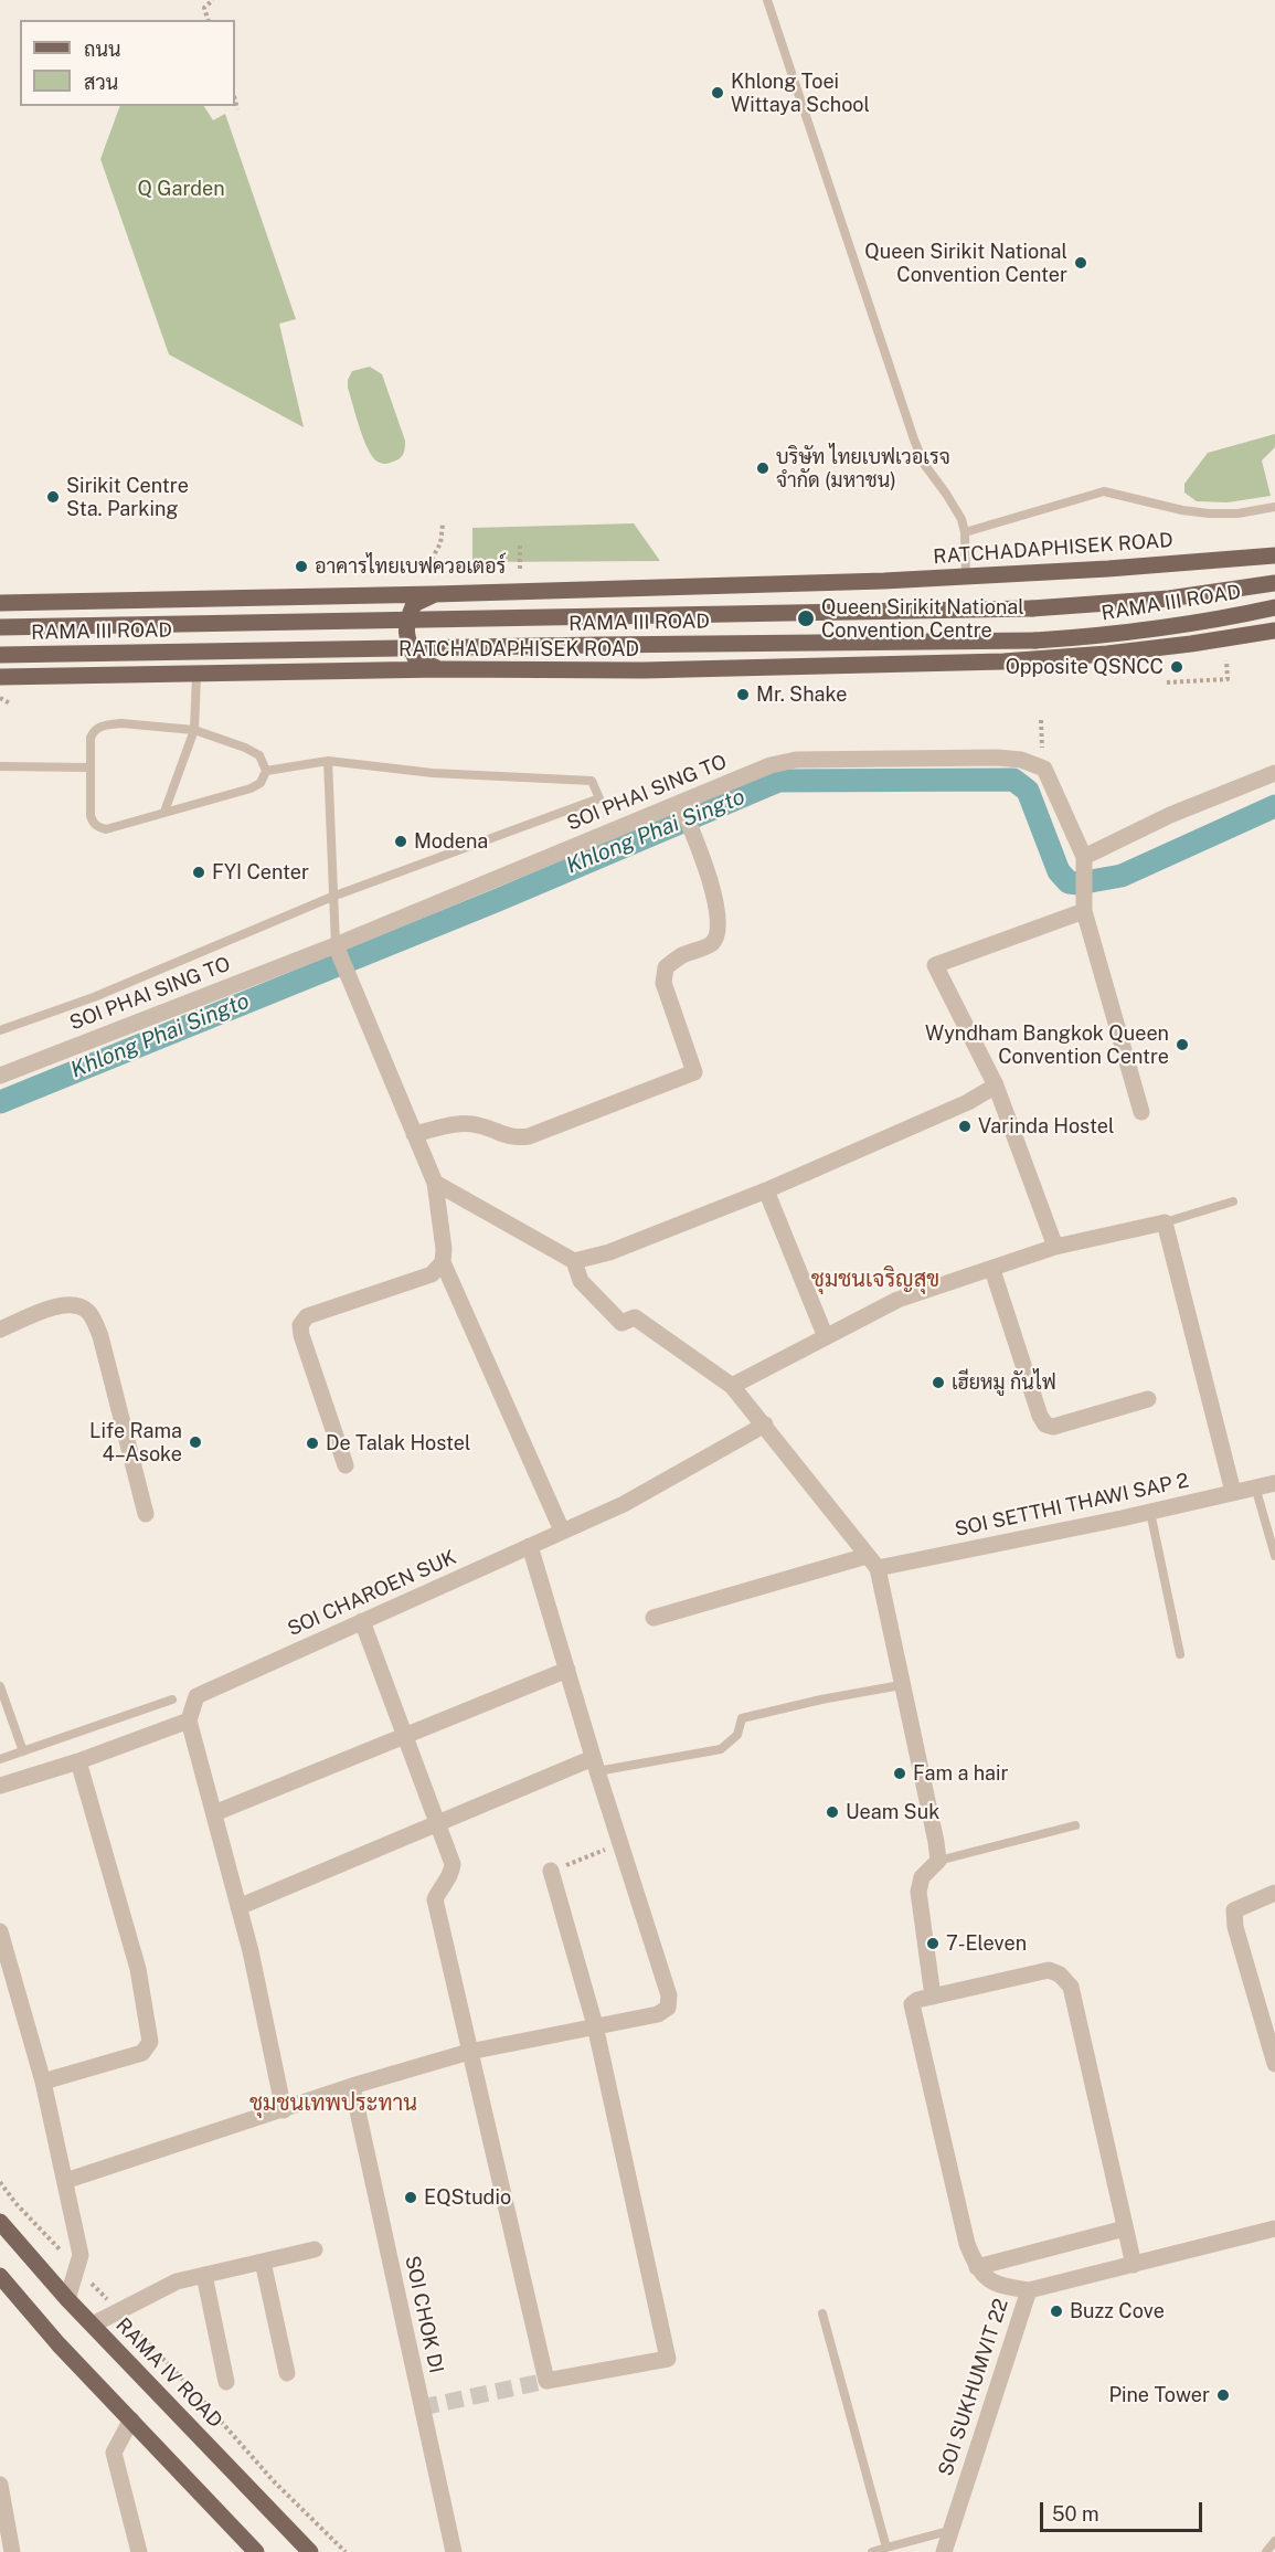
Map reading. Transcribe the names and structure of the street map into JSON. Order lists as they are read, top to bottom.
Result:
{
  "streets": {
    "main road": ["RATCHADAPHISEK ROAD", "RAMA III ROAD", "RAMA IV ROAD"],
    "street": [
      "SOI PHAI SING TO",
      "SOI SETTHI THAWI SAP 2",
      "SOI CHAROEN SUK",
      "SOI CHOK DI",
      "SOI SUKHUMVIT 22"
    ]
  },
  "districts": ["ชุมชนเจริญสุข", "ชุมชนเทพประทาน"],
  "water": ["Khlong Phai Singto"],
  "parks": ["Q Garden"],
  "places": [
    "Khlong Toei Wittaya School",
    "Queen Sirikit National Convention Center",
    "บริษัท ไทยเบฟเวอเรจ จำกัด (มหาชน)",
    "Sirikit Centre Sta. Parking",
    "อาคารไทยเบฟควอเตอร์",
    "Queen Sirikit National Convention Centre",
    "Opposite QSNCC",
    "Mr. Shake",
    "Modena",
    "FYI Center",
    "Wyndham Bangkok Queen Convention Centre",
    "Varinda Hostel",
    "เฮียหมู กันไฟ",
    "Life Rama 4–Asoke",
    "De Talak Hostel",
    "Fam a hair",
    "Ueam Suk",
    "7-Eleven",
    "EQStudio",
    "Buzz Cove",
    "Pine Tower"
  ],
  "legend": ["ถนน", "สวน"],
  "scale_bar": "50 m"
}
